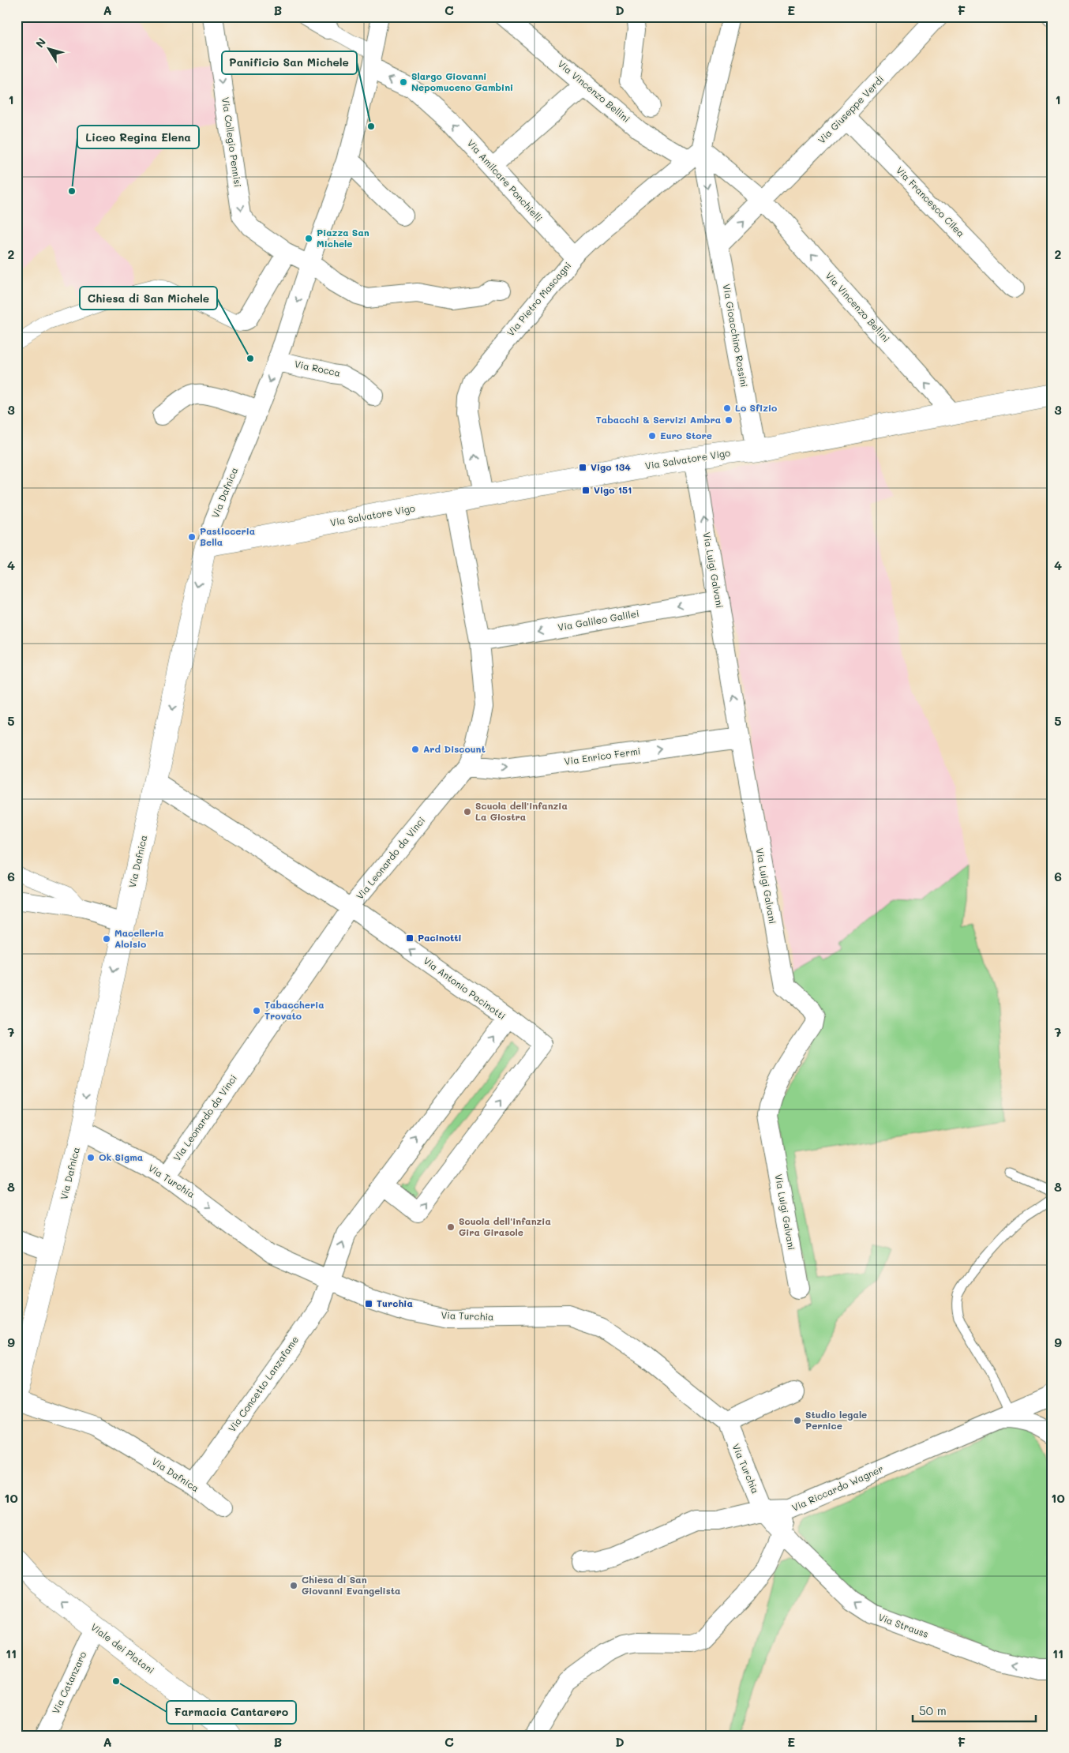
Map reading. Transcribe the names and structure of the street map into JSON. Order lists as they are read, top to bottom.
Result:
{
  "streets": {
    "street": [
      "Via Vincenzo Bellini",
      "Via Giuseppe Verdi",
      "Via Collegio Pennisi",
      "Via Amilcare Ponchielli",
      "Via Francesco Cilea",
      "Via Pietro Mascagni",
      "Via Gioacchino Rossini",
      "Via Rocca",
      "Via Salvatore Vigo",
      "Via Dafnica",
      "Via Luigi Galvani",
      "Via Galileo Galilei",
      "Via Enrico Fermi",
      "Via Leonardo da Vinci",
      "Via Antonio Pacinotti",
      "Via Turchia",
      "Via Concetto Lanzafame",
      "Via Riccardo Wagner",
      "Via Strauss",
      "Viale dei Platani",
      "Via Catanzaro"
    ]
  },
  "crossings": [
    ["Via Vincenzo Bellini", "Via Giuseppe Verdi"],
    ["Via Vincenzo Bellini", "Via Pietro Mascagni"],
    ["Via Vincenzo Bellini", "Via Gioacchino Rossini"],
    ["Via Vincenzo Bellini", "Via Salvatore Vigo"],
    ["Via Giuseppe Verdi", "Via Francesco Cilea"],
    ["Via Giuseppe Verdi", "Via Gioacchino Rossini"],
    ["Via Collegio Pennisi", "Via Dafnica"],
    ["Via Amilcare Ponchielli", "Via Pietro Mascagni"],
    ["Via Pietro Mascagni", "Via Gioacchino Rossini"],
    ["Via Pietro Mascagni", "Via Salvatore Vigo"],
    ["Via Gioacchino Rossini", "Via Salvatore Vigo"],
    ["Via Rocca", "Via Dafnica"],
    ["Via Salvatore Vigo", "Via Dafnica"],
    ["Via Salvatore Vigo", "Via Luigi Galvani"],
    ["Via Salvatore Vigo", "Via Leonardo da Vinci"],
    ["Via Dafnica", "Via Antonio Pacinotti"],
    ["Via Dafnica", "Via Turchia"],
    ["Via Dafnica", "Via Concetto Lanzafame"],
    ["Via Luigi Galvani", "Via Galileo Galilei"],
    ["Via Luigi Galvani", "Via Enrico Fermi"],
    ["Via Galileo Galilei", "Via Leonardo da Vinci"],
    ["Via Enrico Fermi", "Via Leonardo da Vinci"],
    ["Via Leonardo da Vinci", "Via Antonio Pacinotti"],
    ["Via Leonardo da Vinci", "Via Turchia"],
    ["Via Antonio Pacinotti", "Via Turchia"],
    ["Via Antonio Pacinotti", "Via Concetto Lanzafame"],
    ["Via Turchia", "Via Concetto Lanzafame"],
    ["Via Turchia", "Via Riccardo Wagner"],
    ["Via Turchia", "Via Strauss"],
    ["Via Riccardo Wagner", "Via Strauss"],
    ["Viale dei Platani", "Via Catanzaro"]
  ],
  "one_way": [
    "Via Vincenzo Bellini",
    "Via Collegio Pennisi",
    "Via Pietro Mascagni",
    "Via Dafnica",
    "Via Galileo Galilei",
    "Via Enrico Fermi",
    "Via Strauss",
    "Viale dei Platani"
  ],
  "places": {
    "other": [
      "Slargo Giovanni Nepomuceno Gambini",
      "Panificio San Michele",
      "Liceo Regina Elena",
      "Piazza San Michele",
      "Chiesa di San Michele",
      "Lo Sfizio",
      "Tabacchi & Servizi Ambra",
      "Euro Store",
      "Pasticceria Bella",
      "Ard Discount",
      "Scuola dell'infanzia La Giostra",
      "Macelleria Aloisio",
      "Tabaccheria Trovato",
      "Ok Sigma",
      "Scuola dell'infanzia Gira Girasole",
      "Studio legale Pernice",
      "Chiesa di San Giovanni Evangelista",
      "Farmacia Cantarero"
    ],
    "transit": [
      "Vigo 134",
      "Vigo 151",
      "Pacinotti",
      "Turchia"
    ]
  },
  "scale_bar": "50 m",
  "north": "top left",
  "grid": {
    "columns": [
      "A",
      "B",
      "C",
      "D",
      "E",
      "F"
    ],
    "rows": [
      "1",
      "2",
      "3",
      "4",
      "5",
      "6",
      "7",
      "8",
      "9",
      "10",
      "11"
    ]
  }
}
